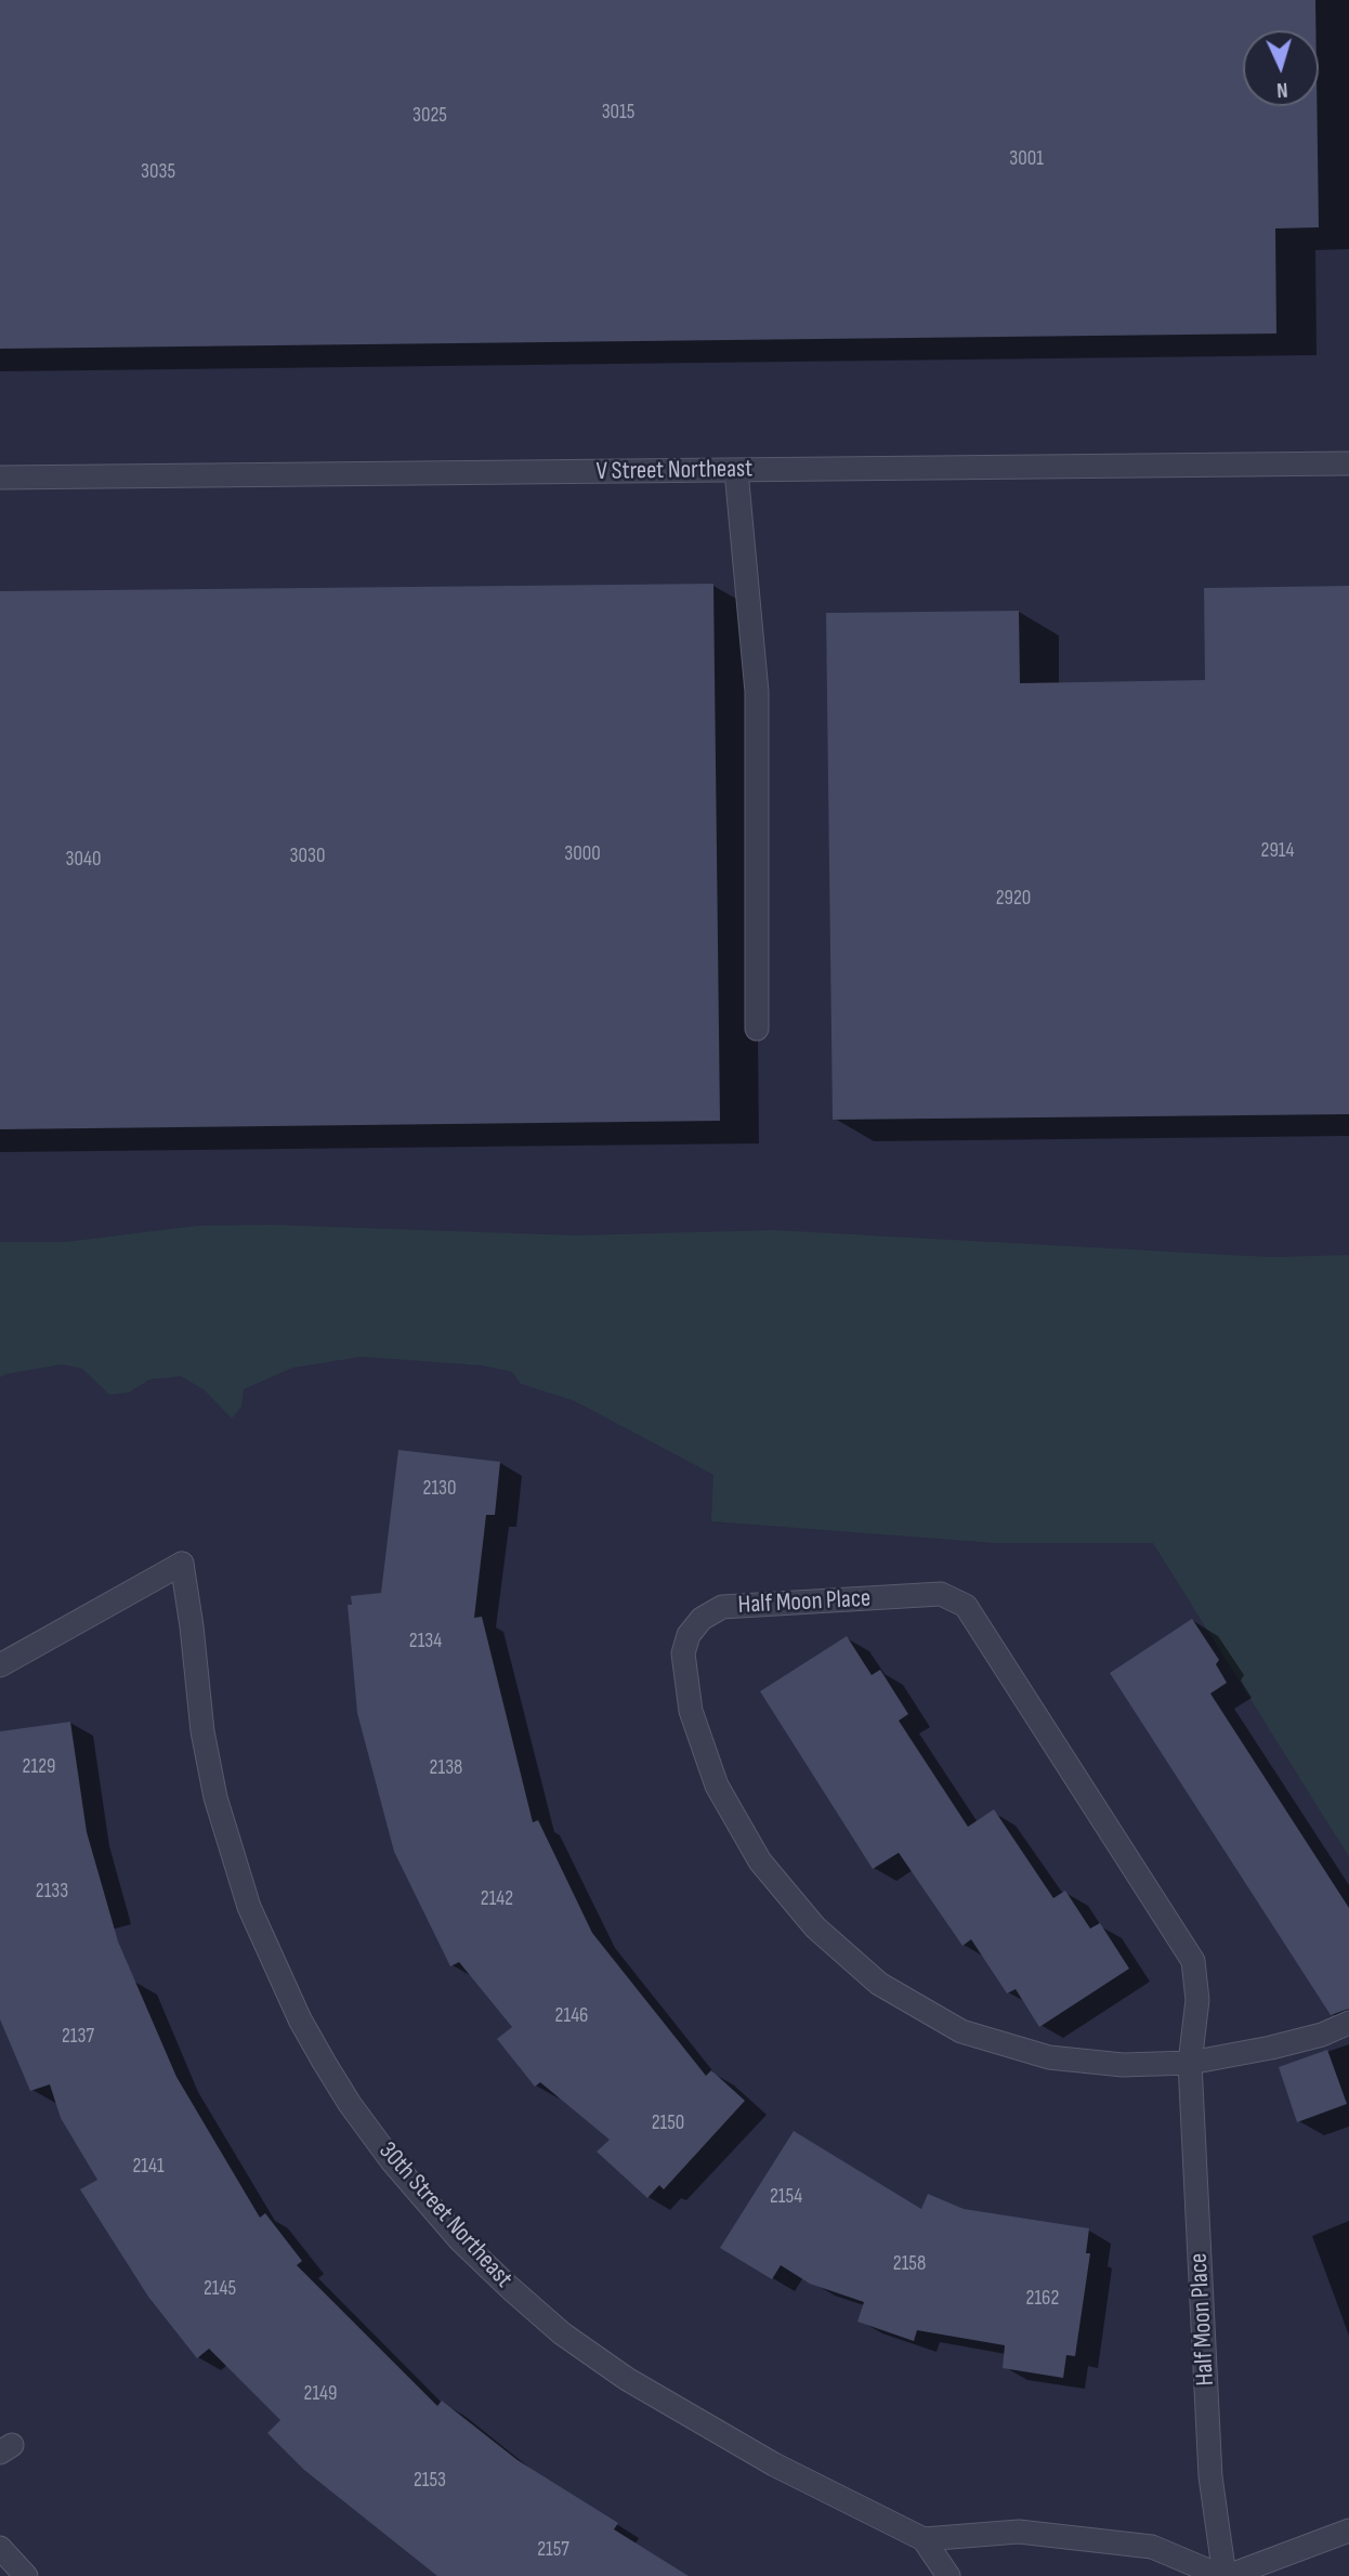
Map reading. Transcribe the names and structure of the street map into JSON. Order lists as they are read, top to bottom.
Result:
{
  "streets": {
    "street": ["V Street Northeast", "Half Moon Place", "30th Street Northeast"]
  },
  "house_numbers": [
    "3015",
    "3025",
    "3001",
    "3035",
    "2914",
    "3000",
    "3030",
    "3040",
    "2920",
    "2130",
    "2134",
    "2129",
    "2138",
    "2133",
    "2142",
    "2146",
    "2137",
    "2150",
    "2141",
    "2154",
    "2158",
    "2145",
    "2162",
    "2149",
    "2153",
    "2157"
  ],
  "north": "bottom"
}
